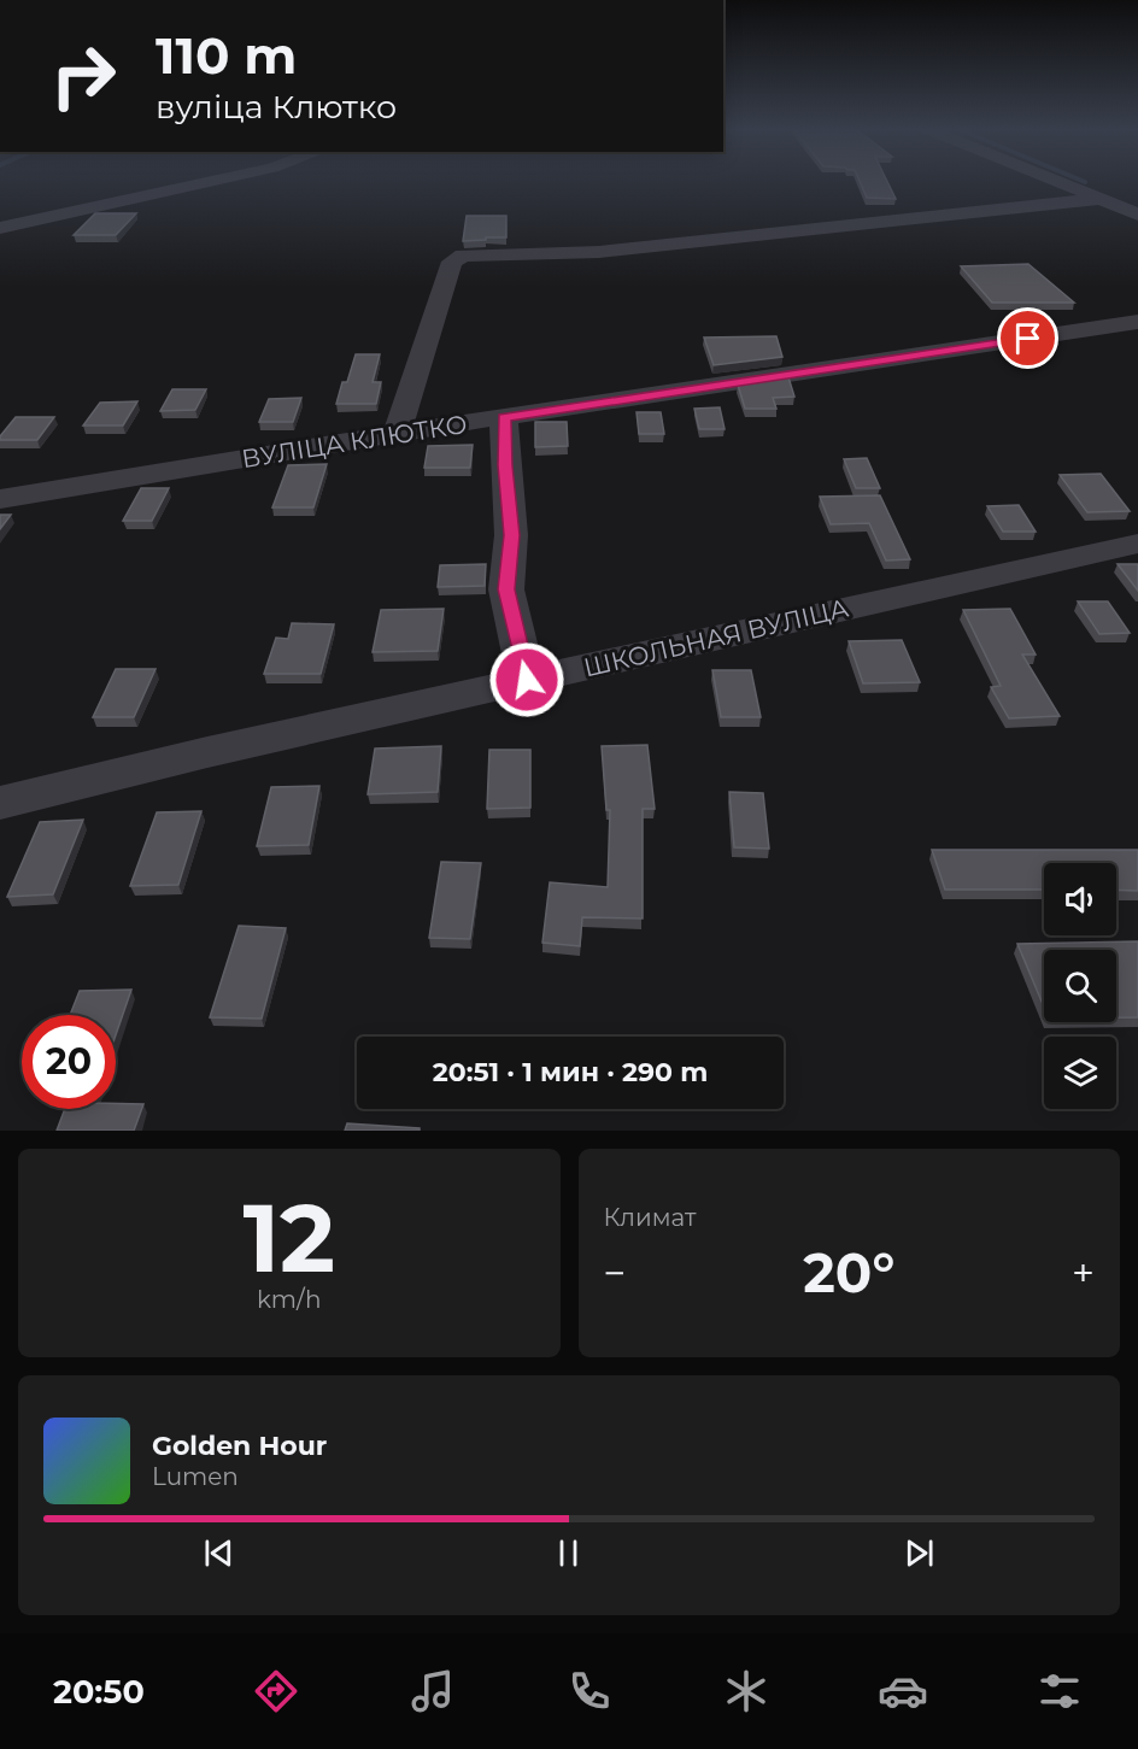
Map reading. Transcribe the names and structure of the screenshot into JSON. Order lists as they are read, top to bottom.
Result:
{
  "streets": {
    "street": ["ВУЛІЦА КЛЮТКО", "ШКОЛЬНАЯ ВУЛІЦА"]
  },
  "page": {
    "turn": ["110 m", "вуліца Клютко"],
    "limit": "20",
    "trip": "20:51 · 1 мин · 290 m",
    "tile": [
      ["12", "km/h"],
      "Климат"
    ],
    "heat": ["−", "20°", "+"],
    "song": ["Golden Hour", "Lumen"],
    "tabs": "20:50"
  }
}
